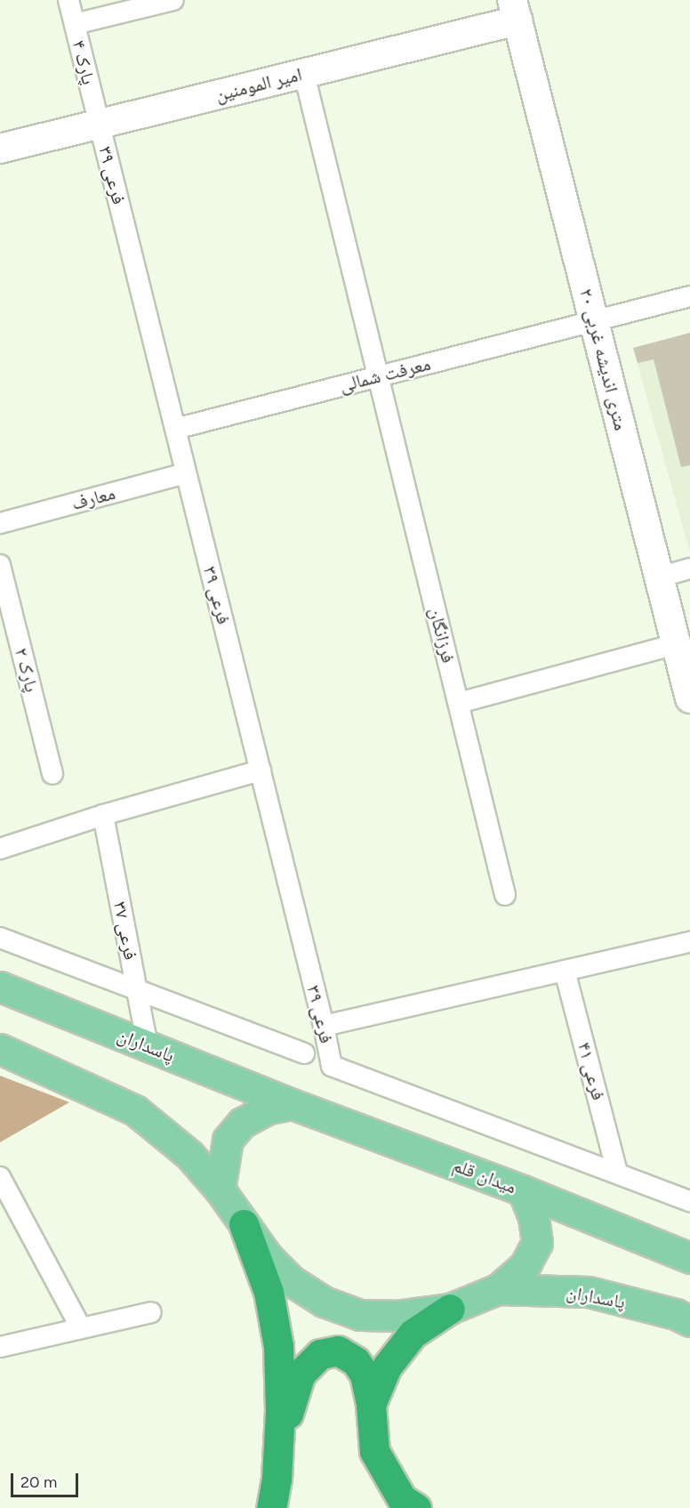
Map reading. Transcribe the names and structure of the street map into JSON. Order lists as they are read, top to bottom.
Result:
{
  "streets": {
    "main road": ["پاسداران", "میدان قلم"],
    "street": [
      "پارک ۴",
      "امیر المومنین",
      "فرعی ۳۹",
      "۲۰ متری اندیشه غربی",
      "معرفت شمالی",
      "معارف",
      "فرزانگان",
      "پارک ۲",
      "فرعی ۳۷",
      "فرعی ۴۱"
    ]
  },
  "crossings": [
    ["پارک ۴", "امیر المومنین"],
    ["پارک ۴", "فرعی ۳۹"],
    ["امیر المومنین", "فرعی ۳۹"],
    ["امیر المومنین", "۲۰ متری اندیشه غربی"],
    ["امیر المومنین", "فرزانگان"],
    ["فرعی ۳۹", "معرفت شمالی"],
    ["فرعی ۳۹", "معارف"],
    ["فرعی ۳۹", "فرعی ۴۱"],
    ["۲۰ متری اندیشه غربی", "معرفت شمالی"],
    ["معرفت شمالی", "فرزانگان"],
    ["فرعی ۳۷", "پاسداران"],
    ["پاسداران", "میدان قلم"]
  ],
  "scale_bar": "20 m"
}
